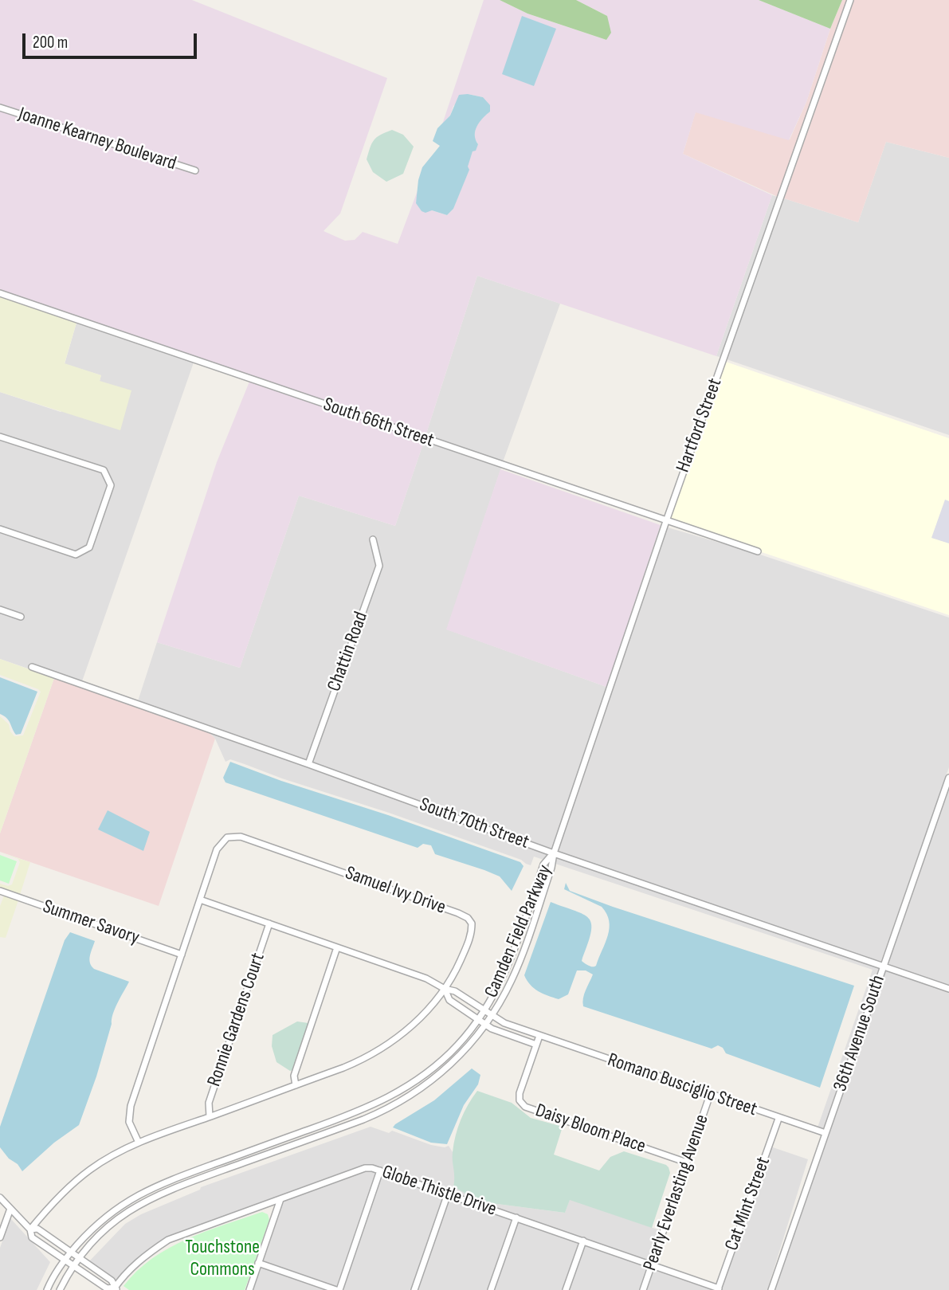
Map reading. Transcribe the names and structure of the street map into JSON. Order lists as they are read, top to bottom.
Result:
{
  "streets": {
    "street": [
      "Joanne Kearney Boulevard",
      "South 66th Street",
      "Hartford Street",
      "Chattin Road",
      "South 70th Street",
      "Samuel Ivy Drive",
      "Summer Savory",
      "Camden Field Parkway",
      "Ronnie Gardens Court",
      "36th Avenue South",
      "Romano Busciglio Street",
      "Daisy Bloom Place",
      "Globe Thistle Drive",
      "Pearly Everlasting Avenue",
      "Cat Mint Street"
    ]
  },
  "crossings": [
    ["South 66th Street", "Hartford Street"],
    ["Hartford Street", "South 70th Street"],
    ["Hartford Street", "Camden Field Parkway"],
    ["Chattin Road", "South 70th Street"],
    ["South 70th Street", "Camden Field Parkway"],
    ["South 70th Street", "36th Avenue South"],
    ["Samuel Ivy Drive", "Summer Savory"],
    ["Samuel Ivy Drive", "Ronnie Gardens Court"],
    ["Samuel Ivy Drive", "Romano Busciglio Street"],
    ["Camden Field Parkway", "Romano Busciglio Street"],
    ["Ronnie Gardens Court", "Romano Busciglio Street"],
    ["36th Avenue South", "Romano Busciglio Street"],
    ["Romano Busciglio Street", "Daisy Bloom Place"],
    ["Romano Busciglio Street", "Pearly Everlasting Avenue"],
    ["Romano Busciglio Street", "Cat Mint Street"],
    ["Daisy Bloom Place", "Pearly Everlasting Avenue"],
    ["Globe Thistle Drive", "Pearly Everlasting Avenue"],
    ["Globe Thistle Drive", "Cat Mint Street"]
  ],
  "parks": ["Touchstone Commons"],
  "scale_bar": "200 m"
}
